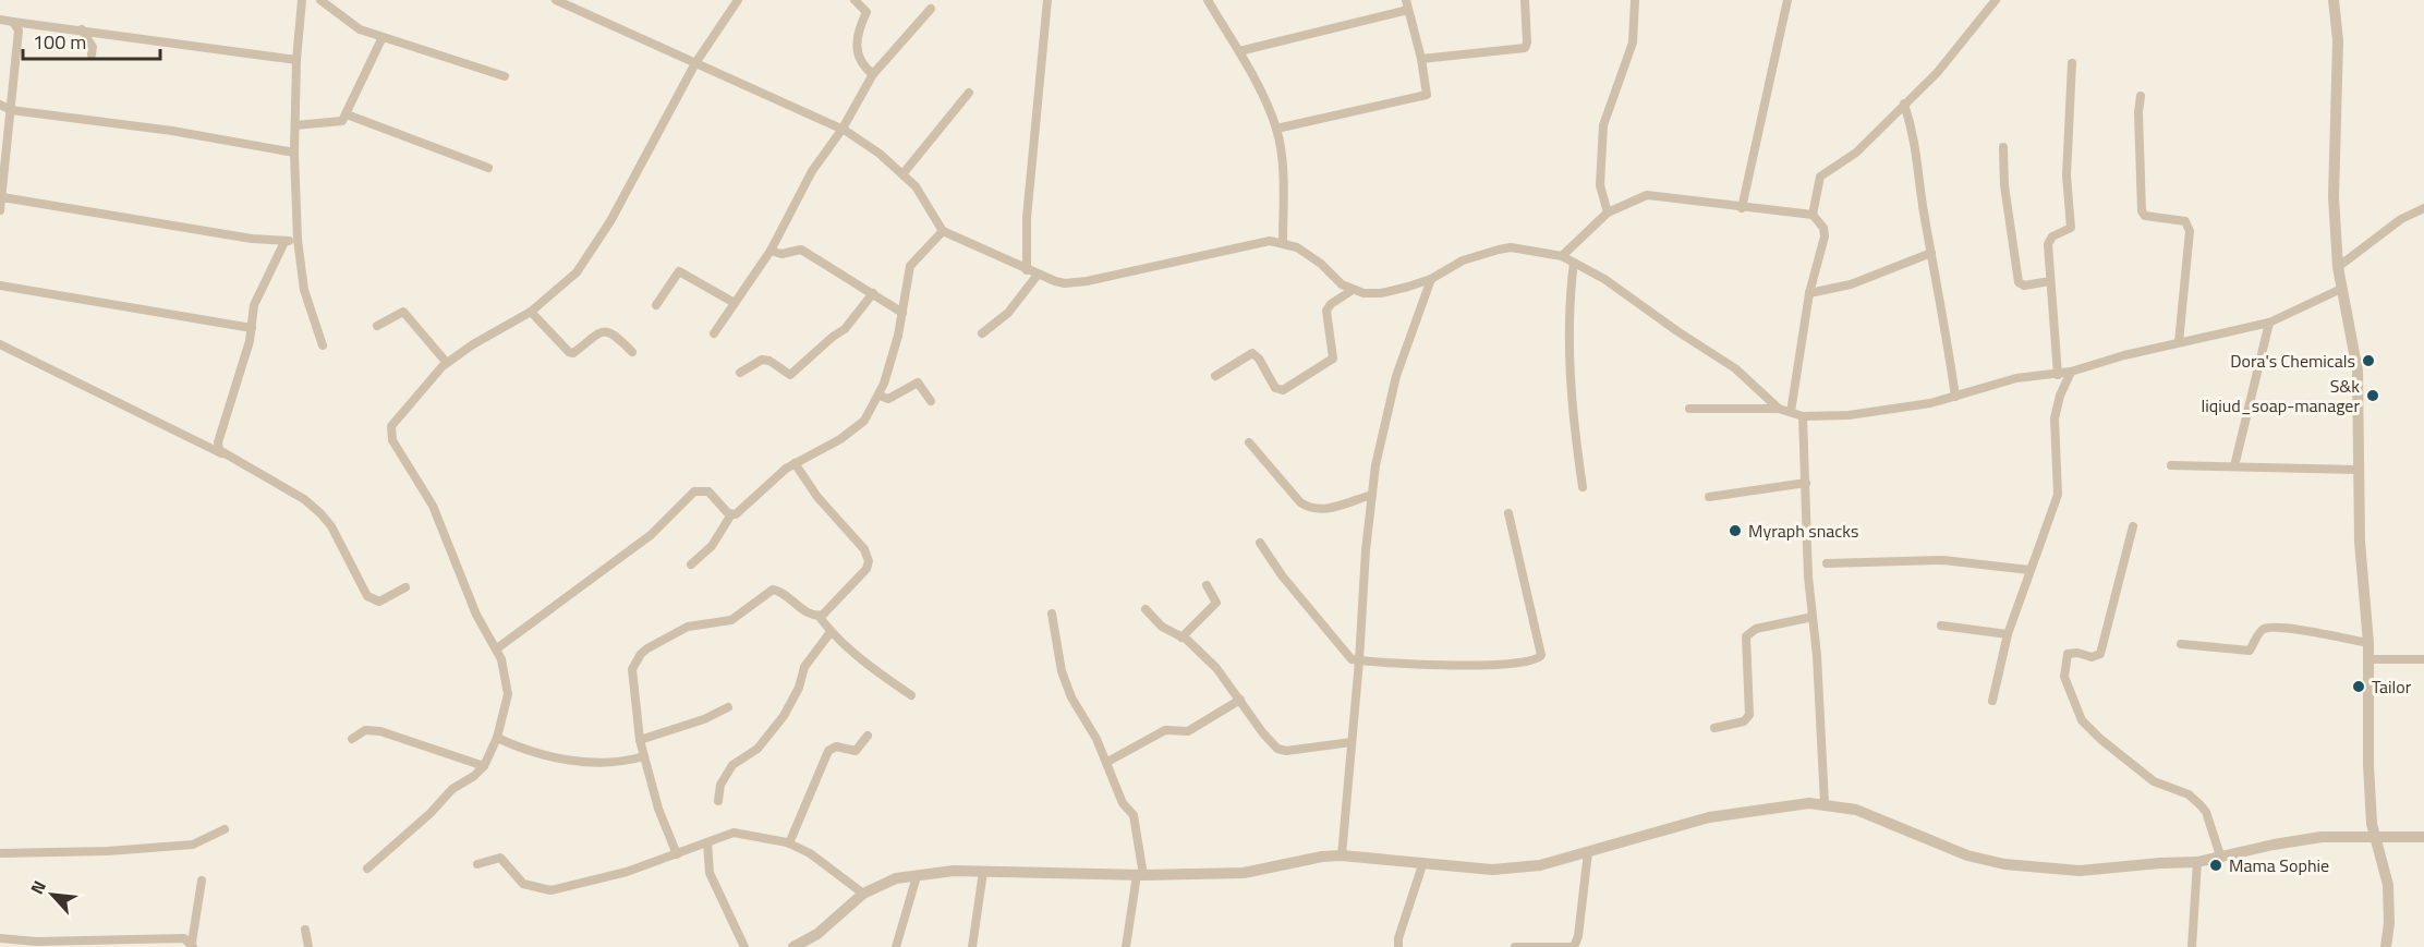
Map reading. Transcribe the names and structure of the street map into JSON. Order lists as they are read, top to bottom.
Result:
{
  "places": [
    "Dora's Chemicals",
    "S&k liqiud_soap-manager",
    "Myraph snacks",
    "Tailor",
    "Mama Sophie"
  ],
  "scale_bar": "100 m",
  "north": "top left"
}
